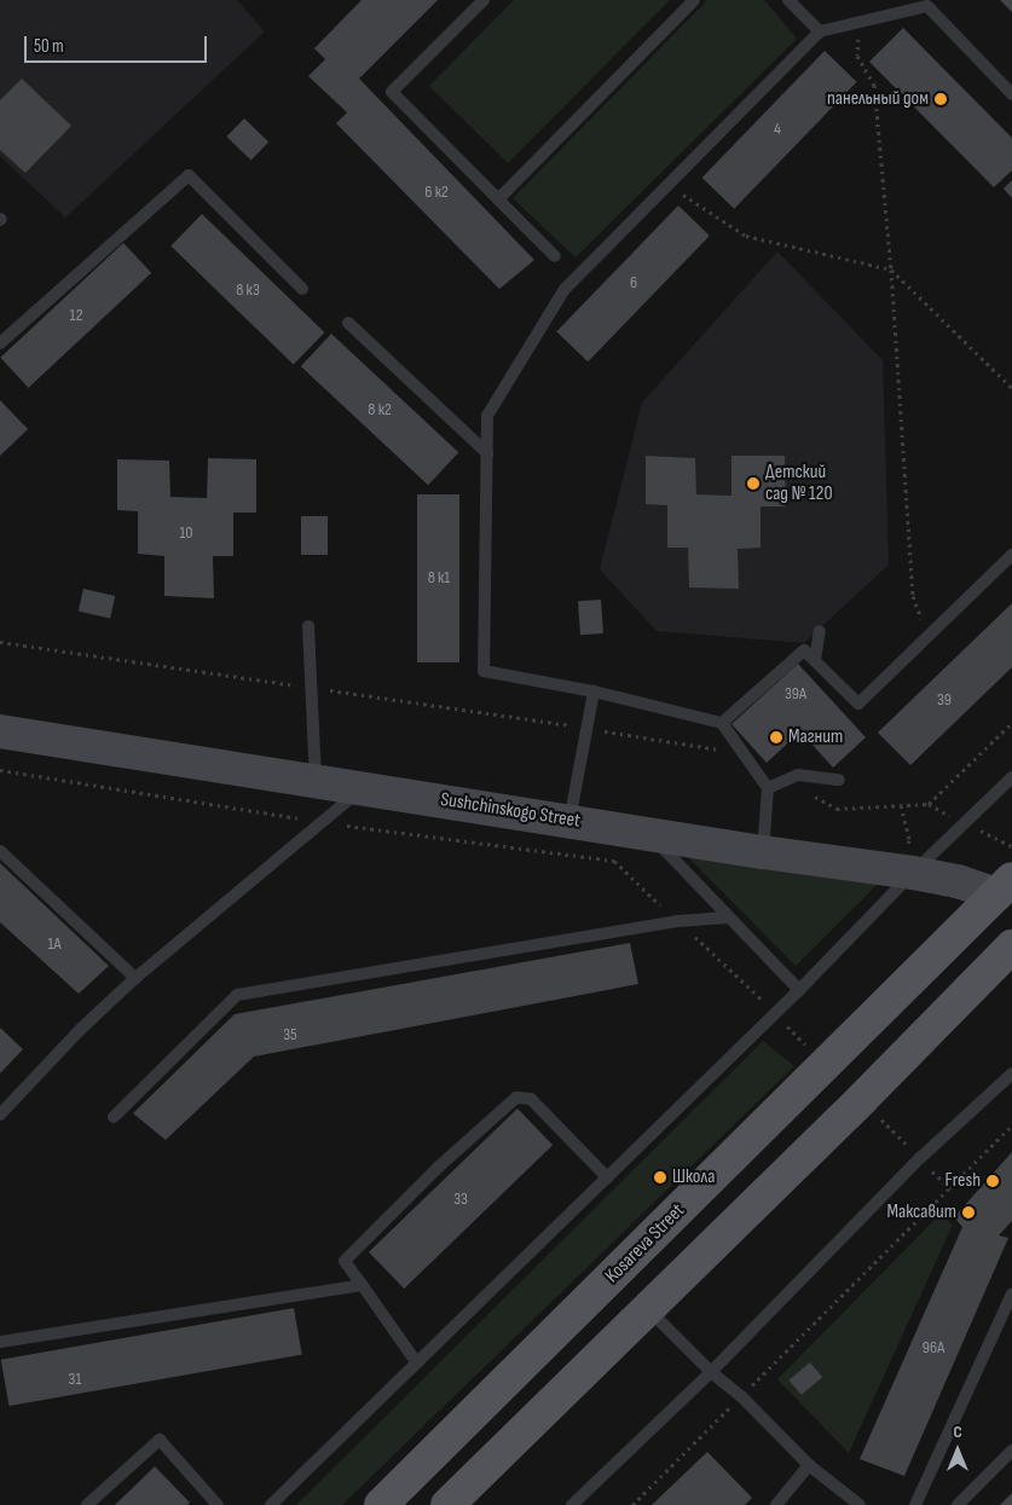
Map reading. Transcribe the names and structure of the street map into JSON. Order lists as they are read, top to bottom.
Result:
{
  "streets": {
    "main road": ["Kosareva Street"],
    "street": ["Sushchinskogo Street"]
  },
  "crossings": [
    ["Sushchinskogo Street", "Kosareva Street"]
  ],
  "places": [
    "панельный дом",
    "Детский сад № 120",
    "Магнит",
    "Школа",
    "Fresh",
    "Максавит"
  ],
  "house_numbers": [
    "4",
    "6 к2",
    "6",
    "8 к3",
    "12",
    "8 к2",
    "10",
    "8 к1",
    "39А",
    "39",
    "1А",
    "35",
    "33",
    "96А",
    "31"
  ],
  "scale_bar": "50 m",
  "north": "top"
}
